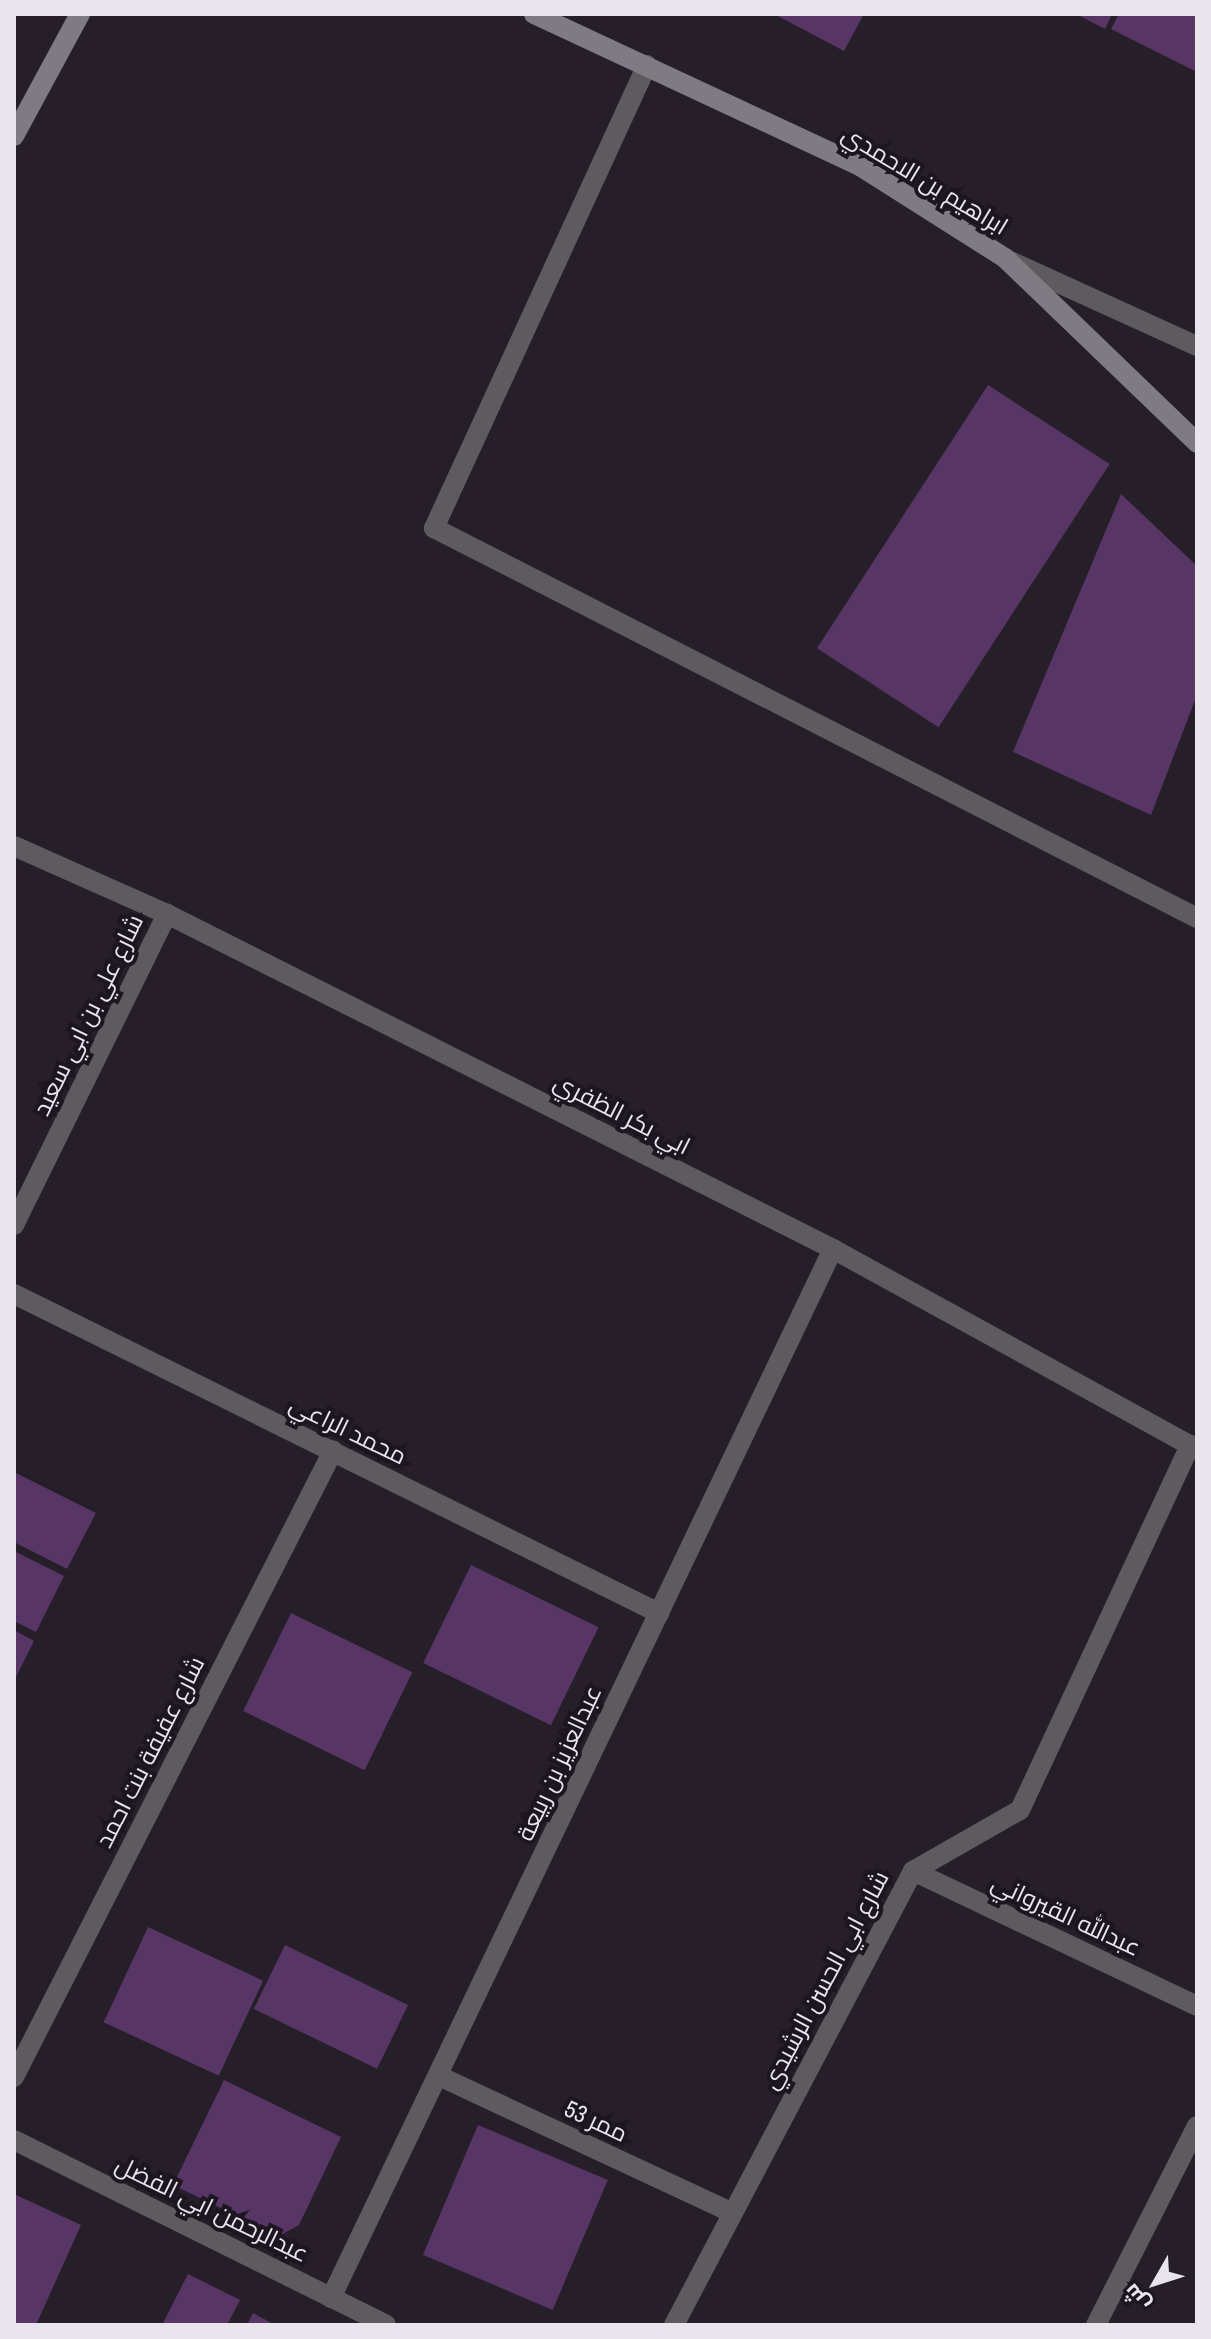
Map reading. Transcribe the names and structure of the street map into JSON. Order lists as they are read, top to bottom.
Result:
{
  "streets": {
    "street": [
      "ابراهيم بن الاحمدي",
      "شارع علي بن ابي سعيد",
      "ابي بكر الظفري",
      "محمد الراعي",
      "شارع عفيفة بنت احمد",
      "عبدالعزيز بن ربيعة",
      "عبدالله القيرواني",
      "شارع ابي الحسن الرشيدي",
      "ممر 53",
      "عبدالرحمن ابي الفضل"
    ]
  },
  "crossings": [
    ["شارع علي بن ابي سعيد", "ابي بكر الظفري"],
    ["ابي بكر الظفري", "عبدالعزيز بن ربيعة"],
    ["ابي بكر الظفري", "شارع ابي الحسن الرشيدي"],
    ["محمد الراعي", "شارع عفيفة بنت احمد"],
    ["محمد الراعي", "عبدالعزيز بن ربيعة"],
    ["عبدالعزيز بن ربيعة", "ممر 53"],
    ["عبدالعزيز بن ربيعة", "عبدالرحمن ابي الفضل"],
    ["عبدالله القيرواني", "شارع ابي الحسن الرشيدي"],
    ["شارع ابي الحسن الرشيدي", "ممر 53"]
  ],
  "north": "bottom left"
}
